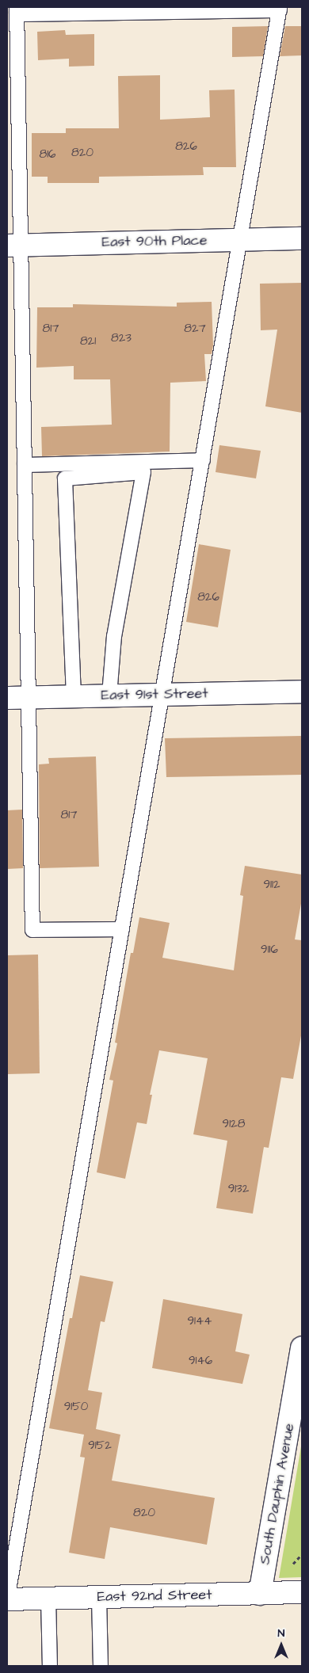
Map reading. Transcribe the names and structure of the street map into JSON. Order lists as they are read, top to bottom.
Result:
{
  "streets": {
    "street": [
      "East 90th Place",
      "East 91st Street",
      "South Dauphin Avenue",
      "East 92nd Street"
    ]
  },
  "crossings": [
    ["South Dauphin Avenue", "East 92nd Street"]
  ],
  "house_numbers": [
    "826",
    "820",
    "816",
    "817",
    "827",
    "823",
    "821",
    "826",
    "817",
    "9112",
    "9116",
    "9128",
    "9132",
    "9144",
    "9146",
    "9150",
    "9152",
    "820"
  ],
  "north": "top"
}
